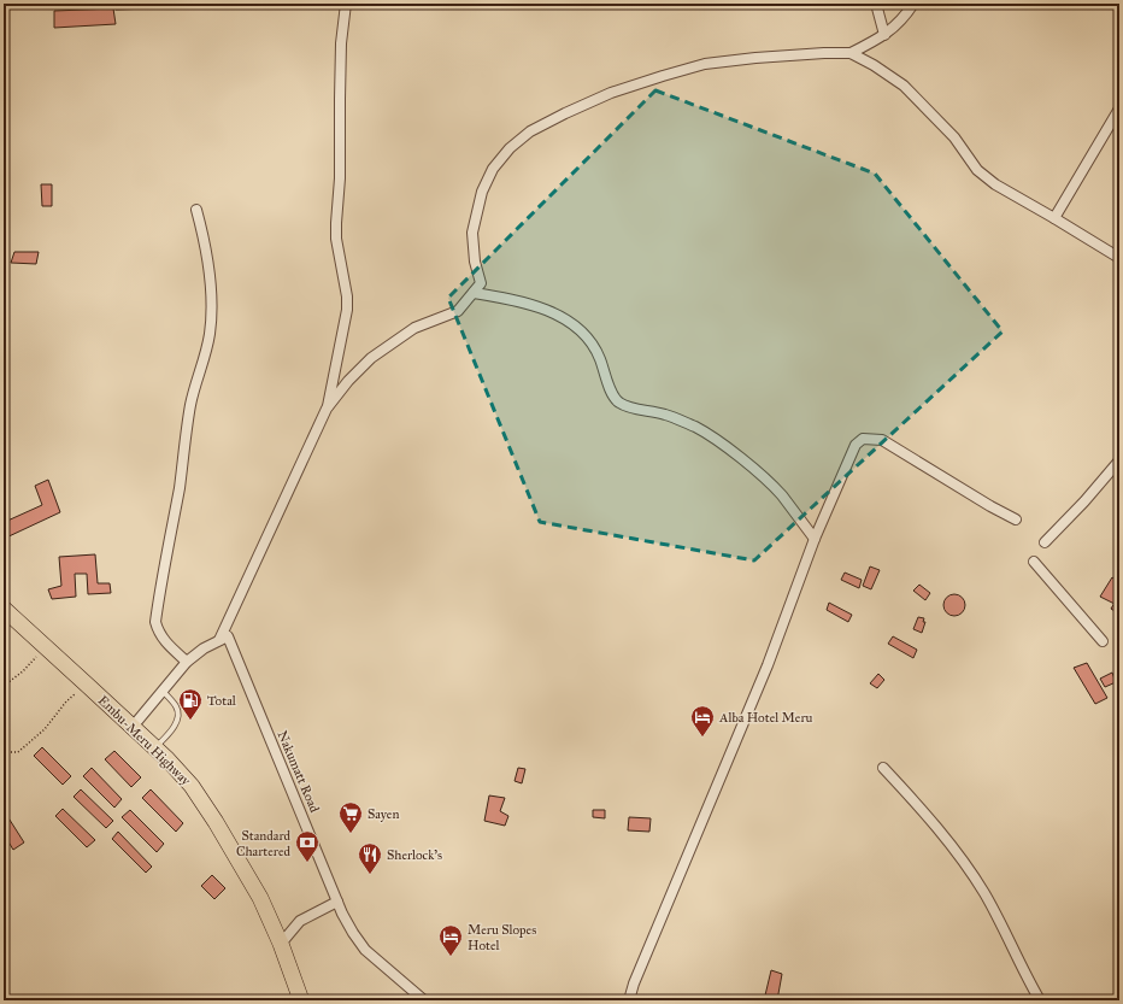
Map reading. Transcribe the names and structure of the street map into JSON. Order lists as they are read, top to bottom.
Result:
{
  "streets": {
    "highway": ["Embu-Meru Highway"],
    "street": ["Nakumatt Road"]
  },
  "places": {
    "fuel station": ["Total"],
    "hotel": ["Alba Hotel Meru", "Meru Slopes Hotel"],
    "supermarket": ["Sayen"],
    "bank": ["Standard Chartered"],
    "restaurant": ["Sherlock's"]
  }
}
